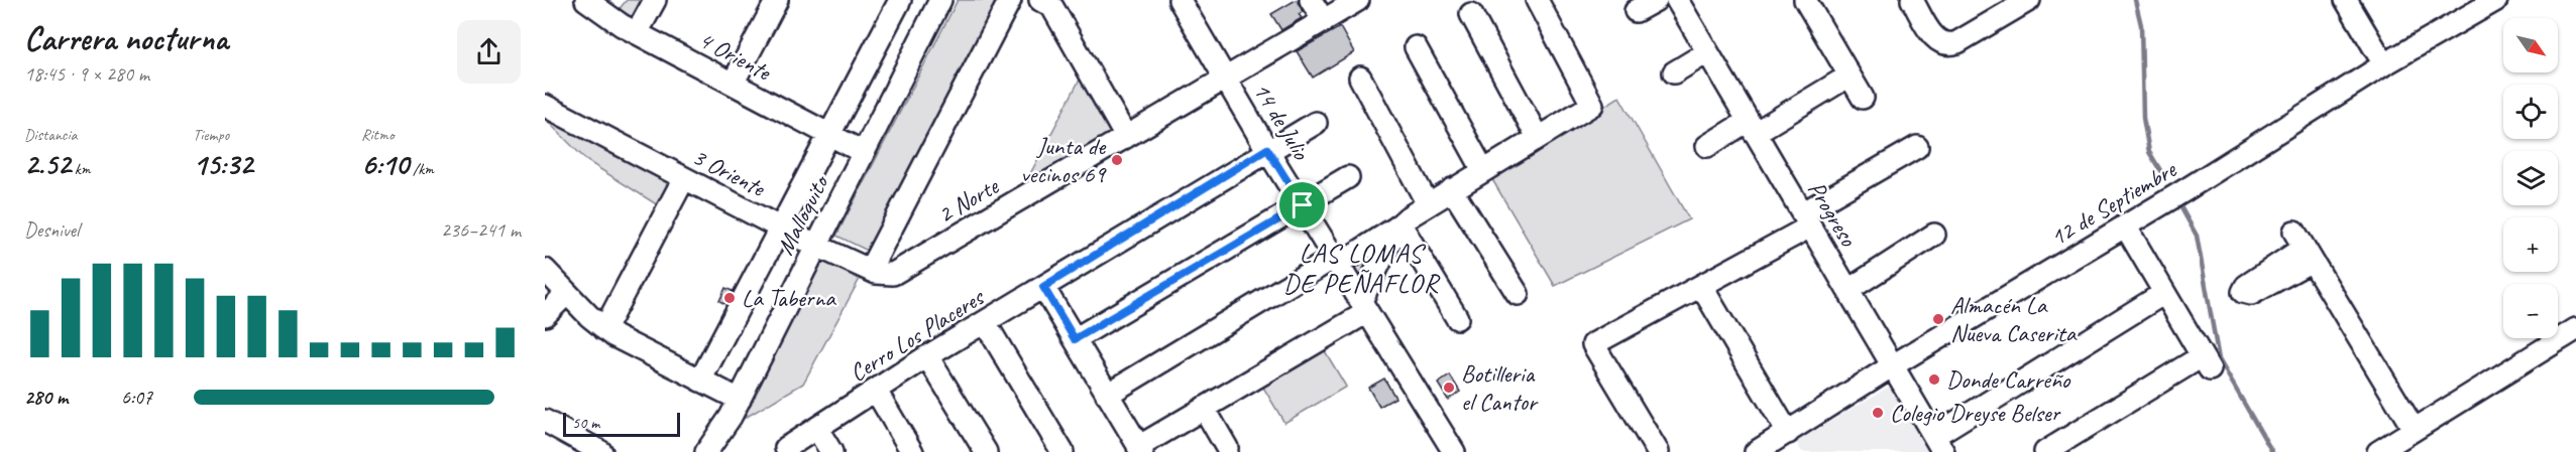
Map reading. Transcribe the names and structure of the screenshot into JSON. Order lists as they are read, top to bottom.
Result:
{
  "streets": {
    "street": [
      "4 Oriente",
      "14 de Julio",
      "3 Oriente",
      "2 Norte",
      "12 de Septiembre",
      "Progreso",
      "Malloquito",
      "Cerro Los Placeres"
    ]
  },
  "crossings": [
    ["4 Oriente", "Malloquito"],
    ["14 de Julio", "2 Norte"],
    ["14 de Julio", "Cerro Los Placeres"],
    ["3 Oriente", "2 Norte"],
    ["3 Oriente", "Malloquito"],
    ["12 de Septiembre", "Progreso"]
  ],
  "districts": ["LAS LOMAS DE PEÑAFLOR"],
  "places": [
    "Junta de vecinos 69",
    "La Taberna",
    "Almacén La Nueva Caserita",
    "Donde Carreño",
    "Botilleria el Cantor",
    "Colegio Dreyse Belser"
  ],
  "scale_bar": "50 m",
  "north": "bottom right",
  "page": {
    "heading": ["Carrera nocturna", "18:45 · 9 × 280 m"],
    "map_buttons": ["+", "−"],
    "stats": [
      ["Distancia", "2.52 km"],
      ["Tiempo", "15:32"],
      ["Ritmo", "6:10 /km"]
    ],
    "chart": ["Desnivel", "236–241 m"],
    "list": [
      {
        "name": "280 m",
        "note": "6:07"
      }
    ],
    "scale": "50 m"
  }
}
